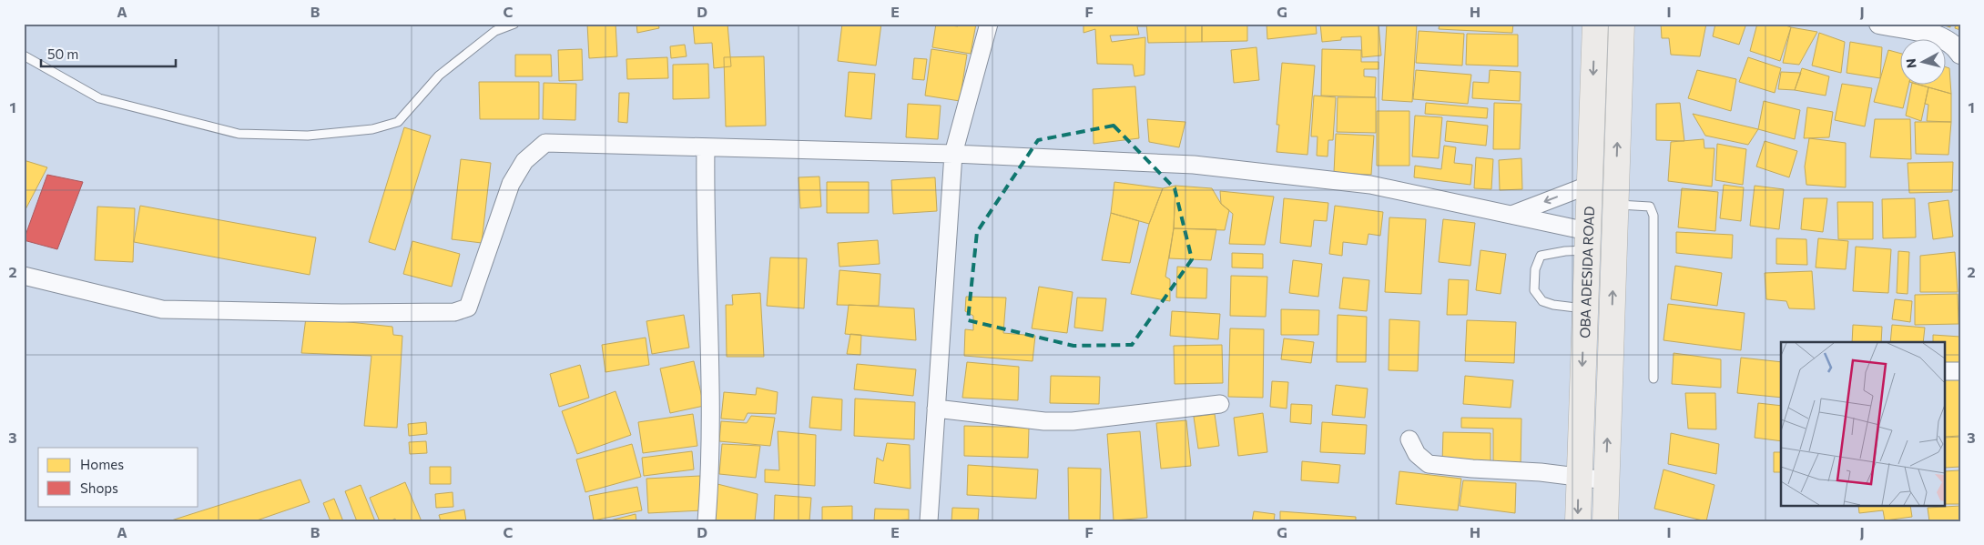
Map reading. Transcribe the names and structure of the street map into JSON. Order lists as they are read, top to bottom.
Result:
{
  "streets": {
    "main road": ["OBA ADESIDA ROAD"]
  },
  "legend": ["Homes", "Shops"],
  "scale_bar": "50 m",
  "north": "left",
  "grid": {
    "columns": [
      "A",
      "B",
      "C",
      "D",
      "E",
      "F",
      "G",
      "H",
      "I",
      "J"
    ],
    "rows": ["1", "2", "3"]
  }
}
